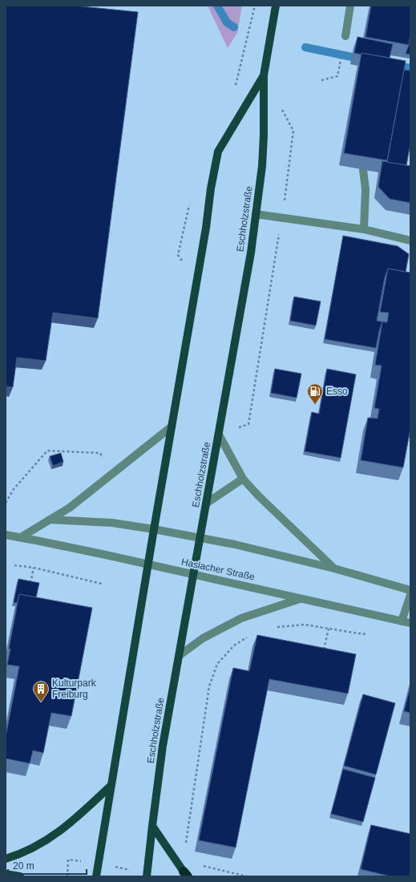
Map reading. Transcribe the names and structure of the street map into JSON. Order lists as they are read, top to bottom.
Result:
{
  "streets": {
    "main road": ["Eschholzstraße"],
    "street": ["Haslacher Straße"]
  },
  "crossings": [
    ["Eschholzstraße", "Haslacher Straße"]
  ],
  "places": {
    "fuel station": ["Esso"],
    "building": ["Kulturpark Freiburg"]
  },
  "scale_bar": "20 m"
}
